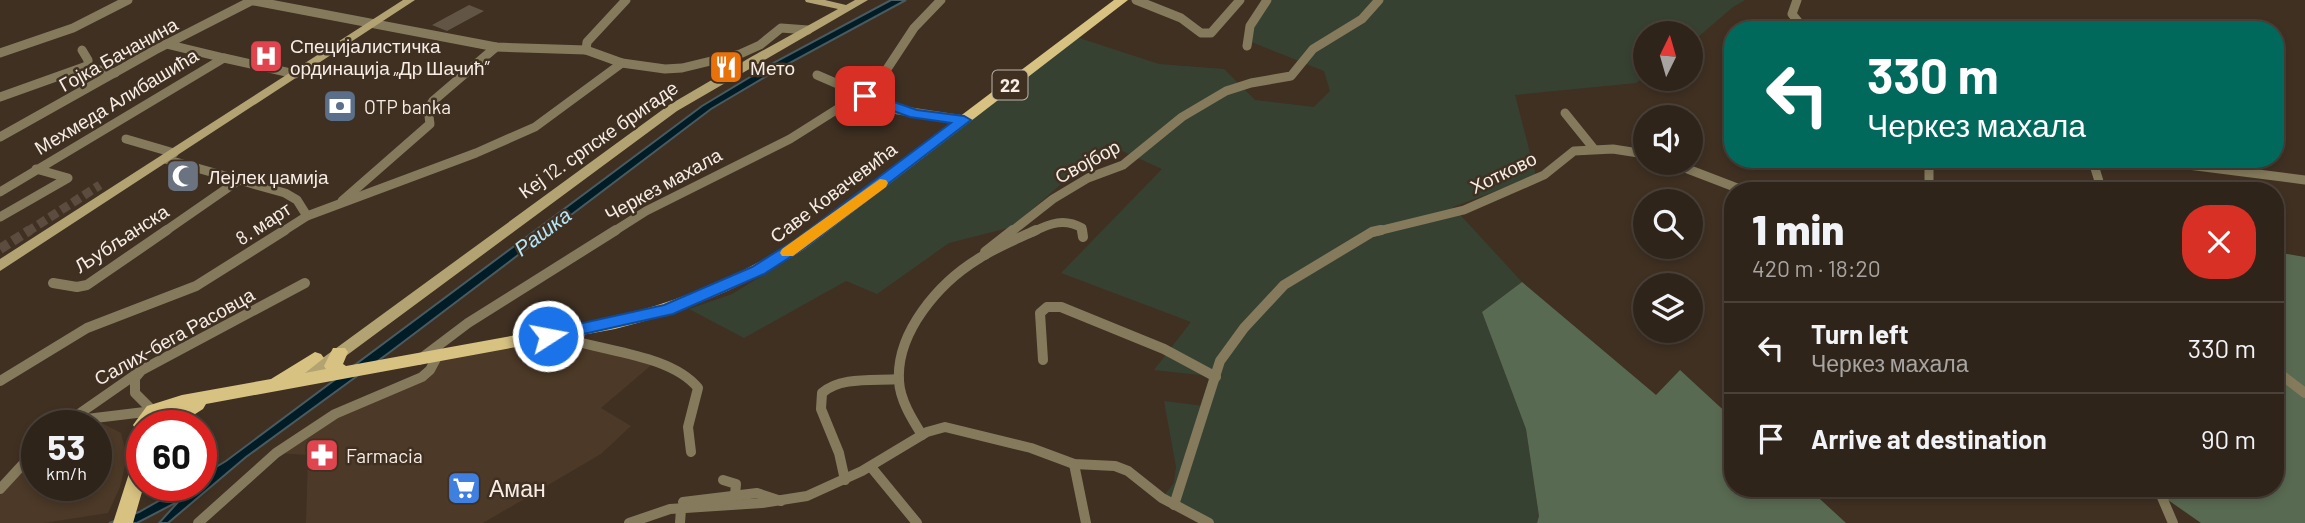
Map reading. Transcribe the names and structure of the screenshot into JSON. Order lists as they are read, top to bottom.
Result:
{
  "streets": {
    "main road": ["22", "Саве Ковачевића"],
    "street": [
      "Гојка Бачанина",
      "Мехмеда Алибашића",
      "Кеј 12. српске бригаде",
      "Својбор",
      "Хотково",
      "Черкез махала",
      "8. март",
      "Љубљанска",
      "Салих-бега Расовца"
    ]
  },
  "crossings": [
    ["Гојка Бачанина", "Кеј 12. српске бригаде"],
    ["22", "Кеј 12. српске бригаде"],
    ["22", "Саве Ковачевића"],
    ["Кеј 12. српске бригаде", "Саве Ковачевића"],
    ["Кеј 12. српске бригаде", "8. март"],
    ["Черкез махала", "Саве Ковачевића"]
  ],
  "water": ["Рашка"],
  "places": {
    "hospital": ["Специјалистичка ординација „Др Шачић”"],
    "restaurant": ["Мето"],
    "bank": ["OTP banka"],
    "mosque": ["Лејлек џамија"],
    "pharmacy": ["Farmacia"],
    "supermarket": ["Аман"]
  },
  "north": "top",
  "page": {
    "turn": ["330 m", "Черкез махала"],
    "heading": ["1 min", "420 m · 18:20"],
    "list": [
      {
        "name": "Turn left",
        "note": "Черкез махала",
        "value": "330 m"
      },
      {
        "name": "Arrive at destination",
        "value": "90 m"
      }
    ],
    "speed": "53 km/h",
    "limit": "60"
  }
}
